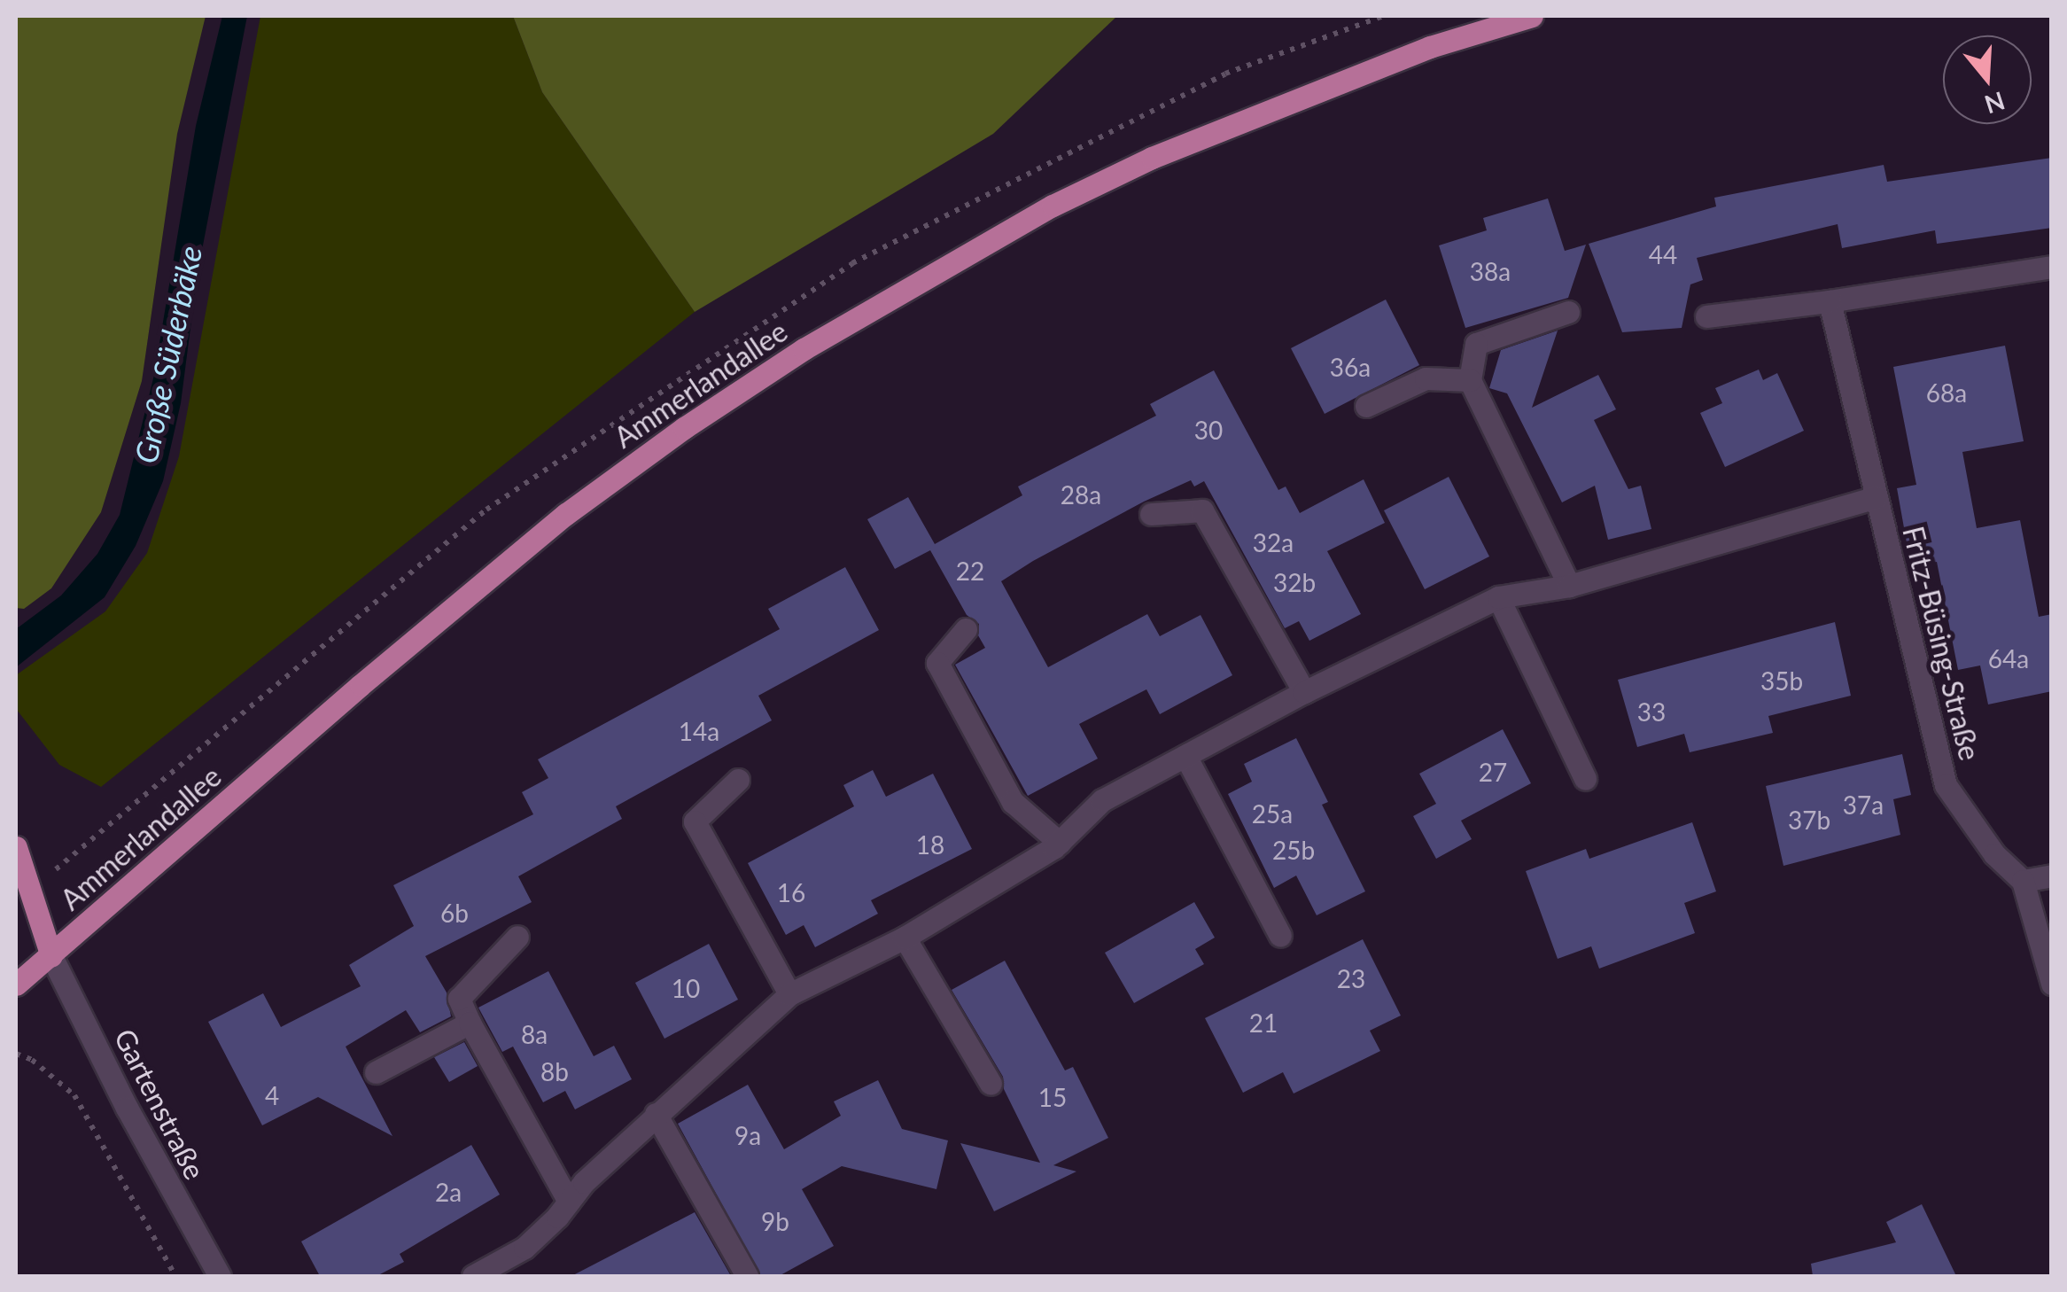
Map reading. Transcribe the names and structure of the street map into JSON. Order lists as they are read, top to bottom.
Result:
{
  "streets": {
    "main road": ["Ammerlandallee"],
    "street": ["Fritz-Büsing-Straße", "Gartenstraße"]
  },
  "crossings": [
    ["Ammerlandallee", "Gartenstraße"]
  ],
  "water": ["Große Süderbäke"],
  "house_numbers": [
    "44",
    "38a",
    "36a",
    "68a",
    "30",
    "28a",
    "32a",
    "22",
    "32b",
    "64a",
    "35b",
    "33",
    "14a",
    "27",
    "37a",
    "25a",
    "37b",
    "18",
    "25b",
    "16",
    "6b",
    "23",
    "10",
    "21",
    "8a",
    "8b",
    "4",
    "15",
    "9a",
    "2a",
    "9b"
  ],
  "north": "bottom"
}
